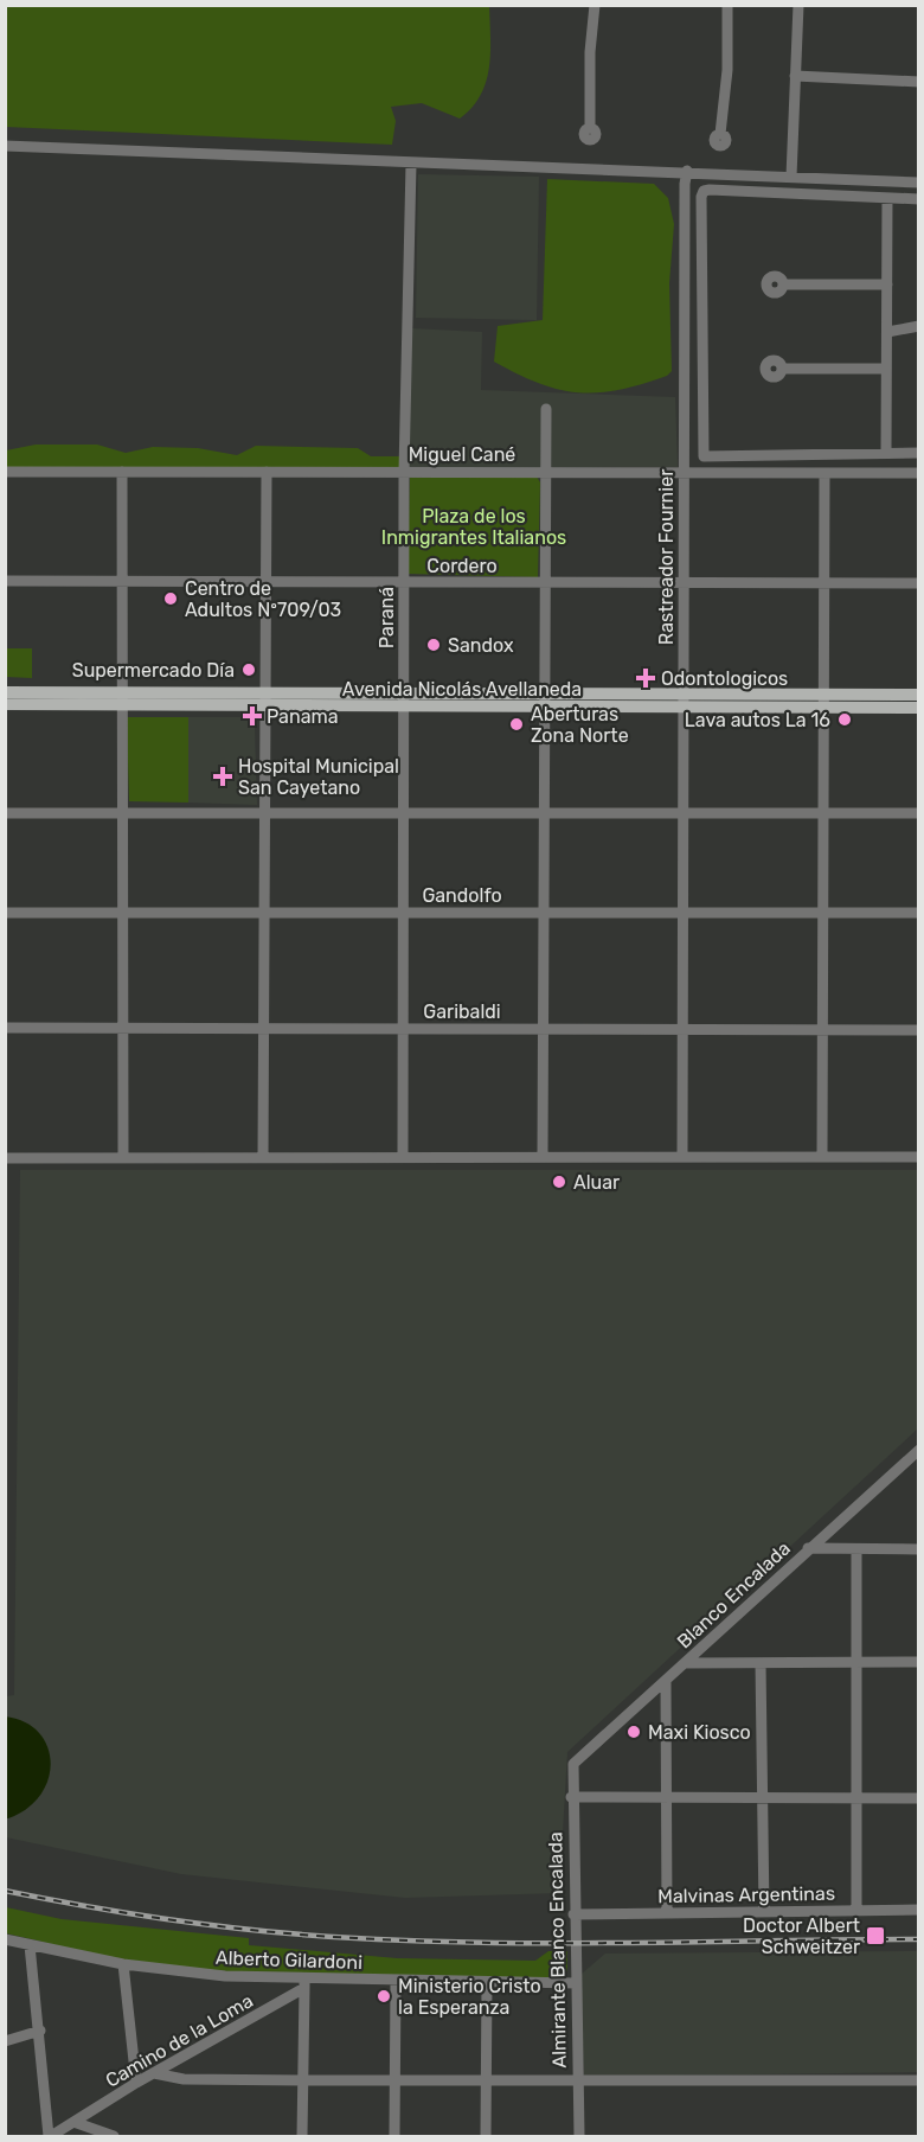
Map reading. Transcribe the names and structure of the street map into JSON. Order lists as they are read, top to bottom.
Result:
{
  "streets": {
    "main road": ["Avenida Nicolás Avellaneda"],
    "street": [
      "Miguel Cané",
      "Rastreador Fournier",
      "Cordero",
      "Paraná",
      "Gandolfo",
      "Garibaldi",
      "Blanco Encalada",
      "Malvinas Argentinas",
      "Almirante Blanco Encalada",
      "Alberto Gilardoni",
      "Camino de la Loma"
    ]
  },
  "crossings": [
    ["Miguel Cané", "Rastreador Fournier"],
    ["Miguel Cané", "Paraná"],
    ["Rastreador Fournier", "Cordero"],
    ["Rastreador Fournier", "Avenida Nicolás Avellaneda"],
    ["Rastreador Fournier", "Gandolfo"],
    ["Rastreador Fournier", "Garibaldi"],
    ["Cordero", "Paraná"],
    ["Paraná", "Avenida Nicolás Avellaneda"],
    ["Paraná", "Gandolfo"],
    ["Paraná", "Garibaldi"],
    ["Blanco Encalada", "Almirante Blanco Encalada"],
    ["Malvinas Argentinas", "Almirante Blanco Encalada"],
    ["Almirante Blanco Encalada", "Alberto Gilardoni"],
    ["Alberto Gilardoni", "Camino de la Loma"]
  ],
  "parks": ["Plaza de los Inmigrantes Italianos"],
  "places": {
    "other": [
      "Centro de Adultos Nº709/03",
      "Sandox",
      "Supermercado Día",
      "Lava autos La 16",
      "Aberturas Zona Norte",
      "Aluar",
      "Maxi Kiosco",
      "Ministerio Cristo la Esperanza"
    ],
    "health": ["Odontologicos", "Panama", "Hospital Municipal San Cayetano"],
    "transit": ["Doctor Albert Schweitzer"]
  }
}
